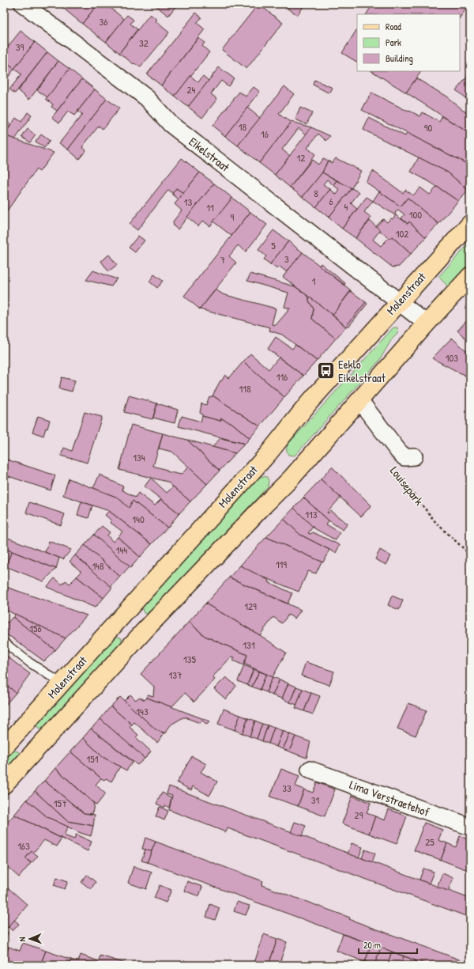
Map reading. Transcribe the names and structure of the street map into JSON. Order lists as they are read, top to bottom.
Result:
{
  "streets": {
    "main road": ["Molenstraat"],
    "street": ["Eikelstraat", "Louisepark", "Lima Verstraetehof"]
  },
  "crossings": [
    ["Eikelstraat", "Molenstraat"]
  ],
  "places": {
    "bus stop": ["Eeklo Eikelstraat"]
  },
  "house_numbers": [
    "36",
    "32",
    "39",
    "24",
    "18",
    "90",
    "16",
    "12",
    "8",
    "6",
    "13",
    "4",
    "11",
    "100",
    "9",
    "102",
    "5",
    "3",
    "7",
    "1",
    "103",
    "116",
    "118",
    "134",
    "113",
    "140",
    "144",
    "119",
    "148",
    "129",
    "156",
    "131",
    "135",
    "137",
    "143",
    "151",
    "33",
    "31",
    "157",
    "29",
    "25",
    "163"
  ],
  "legend": ["Road", "Park", "Building"],
  "scale_bar": "20 m",
  "north": "left"
}
